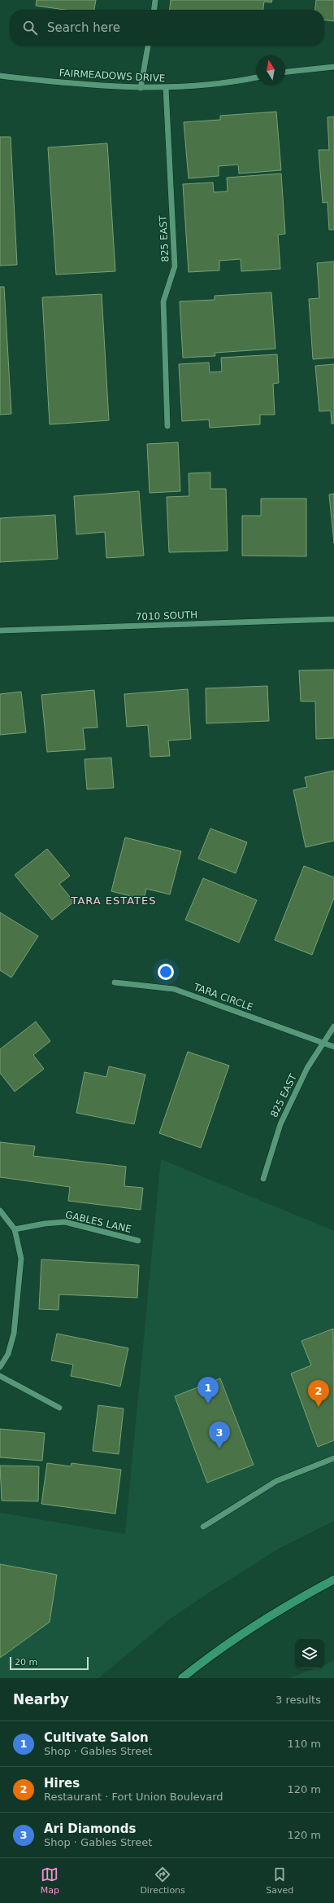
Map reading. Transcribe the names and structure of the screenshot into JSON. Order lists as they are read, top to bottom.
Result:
{
  "streets": {
    "street": [
      "FAIRMEADOWS DRIVE",
      "825 EAST",
      "7010 SOUTH",
      "TARA CIRCLE",
      "GABLES LANE"
    ]
  },
  "crossings": [
    ["FAIRMEADOWS DRIVE", "825 EAST"],
    ["825 EAST", "TARA CIRCLE"]
  ],
  "districts": ["TARA ESTATES"],
  "scale_bar": "20 m",
  "north": "top",
  "page": {
    "search": "Search here",
    "pins": ["1", "2", "3"],
    "scale": "20 m",
    "heading": ["Nearby", "3 results"],
    "list": [
      {
        "mark": "1",
        "name": "Cultivate Salon",
        "note": "Shop · Gables Street",
        "value": "110 m"
      },
      {
        "mark": "2",
        "name": "Hires",
        "note": "Restaurant · Fort Union Boulevard",
        "value": "120 m"
      },
      {
        "mark": "3",
        "name": "Ari Diamonds",
        "note": "Shop · Gables Street",
        "value": "120 m"
      }
    ],
    "nav": ["Map", "Directions", "Saved"]
  }
}
